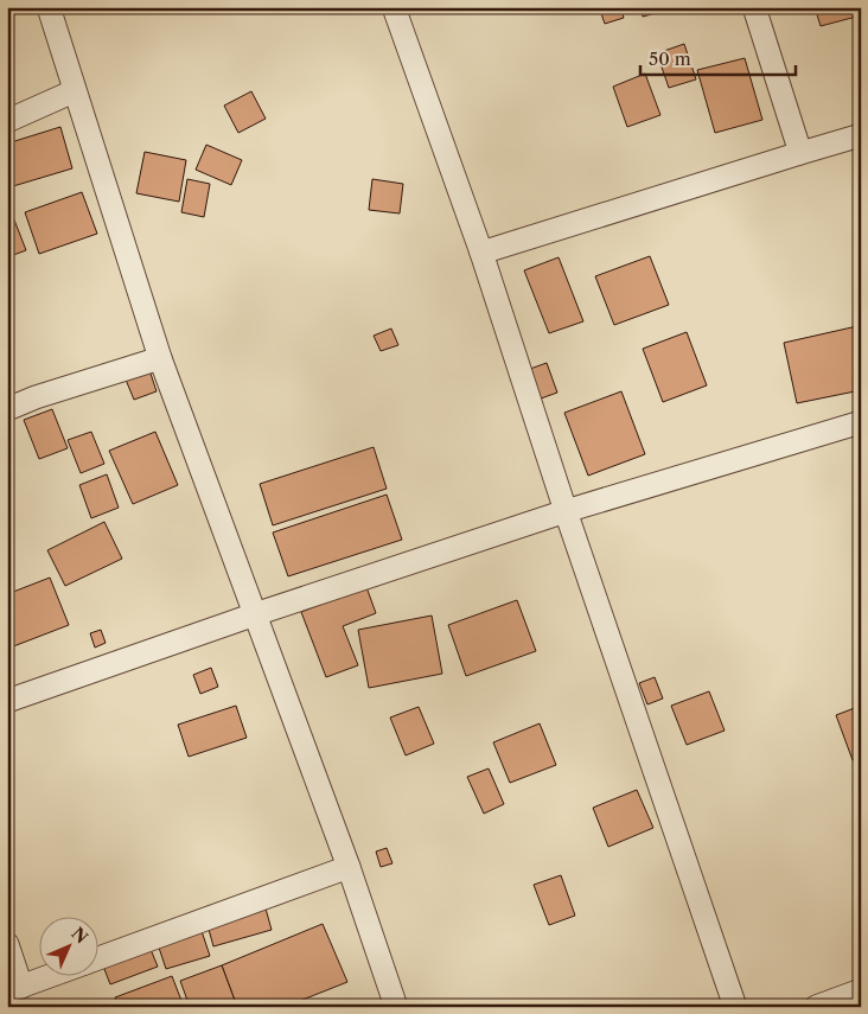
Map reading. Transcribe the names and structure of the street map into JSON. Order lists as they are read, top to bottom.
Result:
{
  "scale_bar": "50 m",
  "north": "top right"
}
